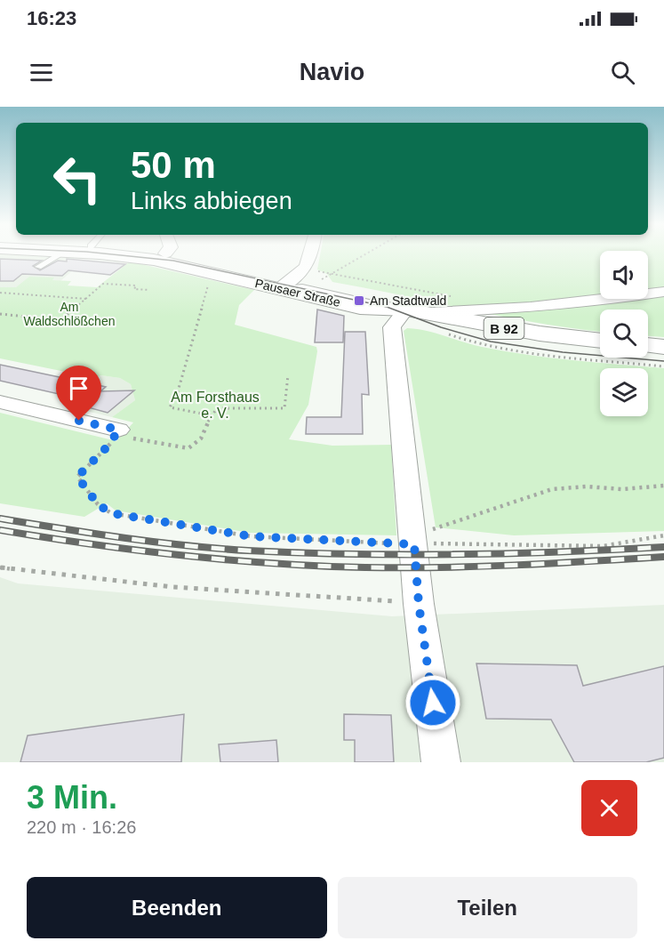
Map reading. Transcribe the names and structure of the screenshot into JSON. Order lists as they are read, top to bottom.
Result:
{
  "streets": {
    "main road": ["Pausaer Straße", "B 92"]
  },
  "parks": ["Am Waldschlößchen", "Am Forsthaus e. V."],
  "places": {
    "transit": ["Am Stadtwald"]
  },
  "page": {
    "status": "16:23",
    "header": "Navio",
    "turn": ["50 m", "Links abbiegen"],
    "heading": ["3 Min.", "220 m · 16:26"],
    "buttons": ["Beenden", "Teilen"]
  }
}
